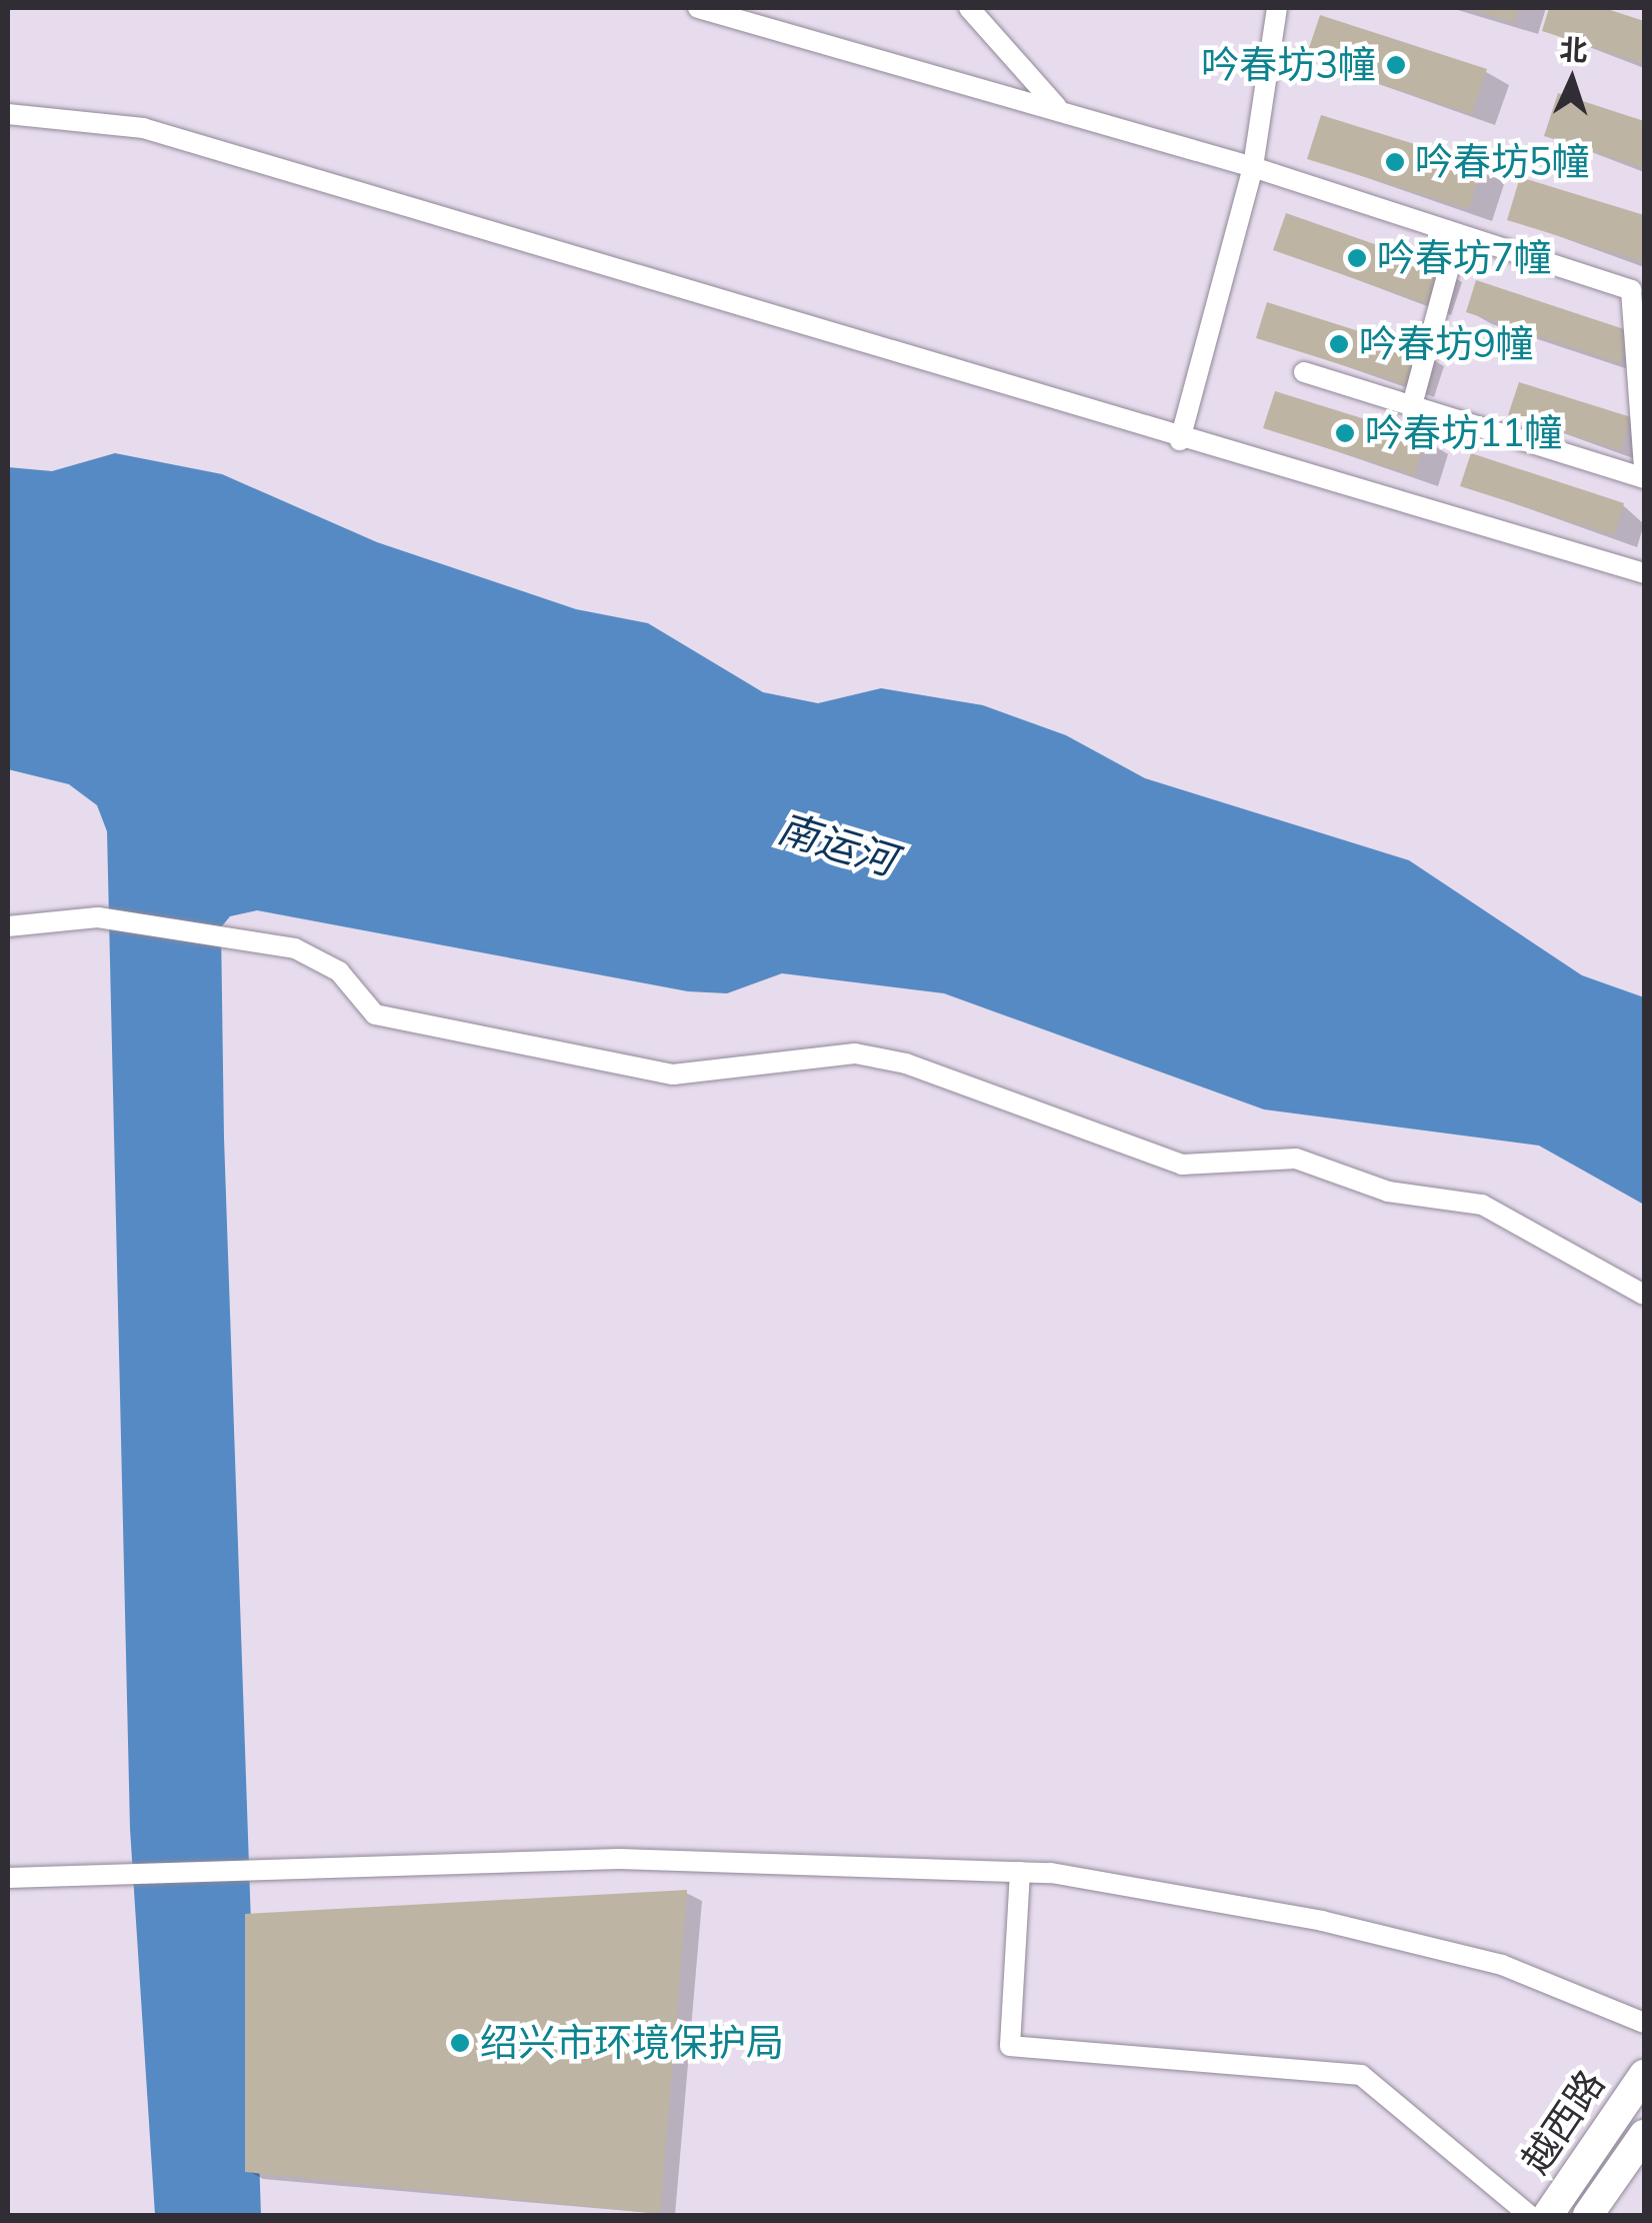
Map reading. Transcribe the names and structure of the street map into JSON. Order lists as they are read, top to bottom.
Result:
{
  "streets": {
    "main road": ["越西路"]
  },
  "water": ["南运河"],
  "places": [
    "吟春坊3幢",
    "吟春坊5幢",
    "吟春坊7幢",
    "吟春坊9幢",
    "吟春坊11幢",
    "绍兴市环境保护局"
  ],
  "north": "top"
}
